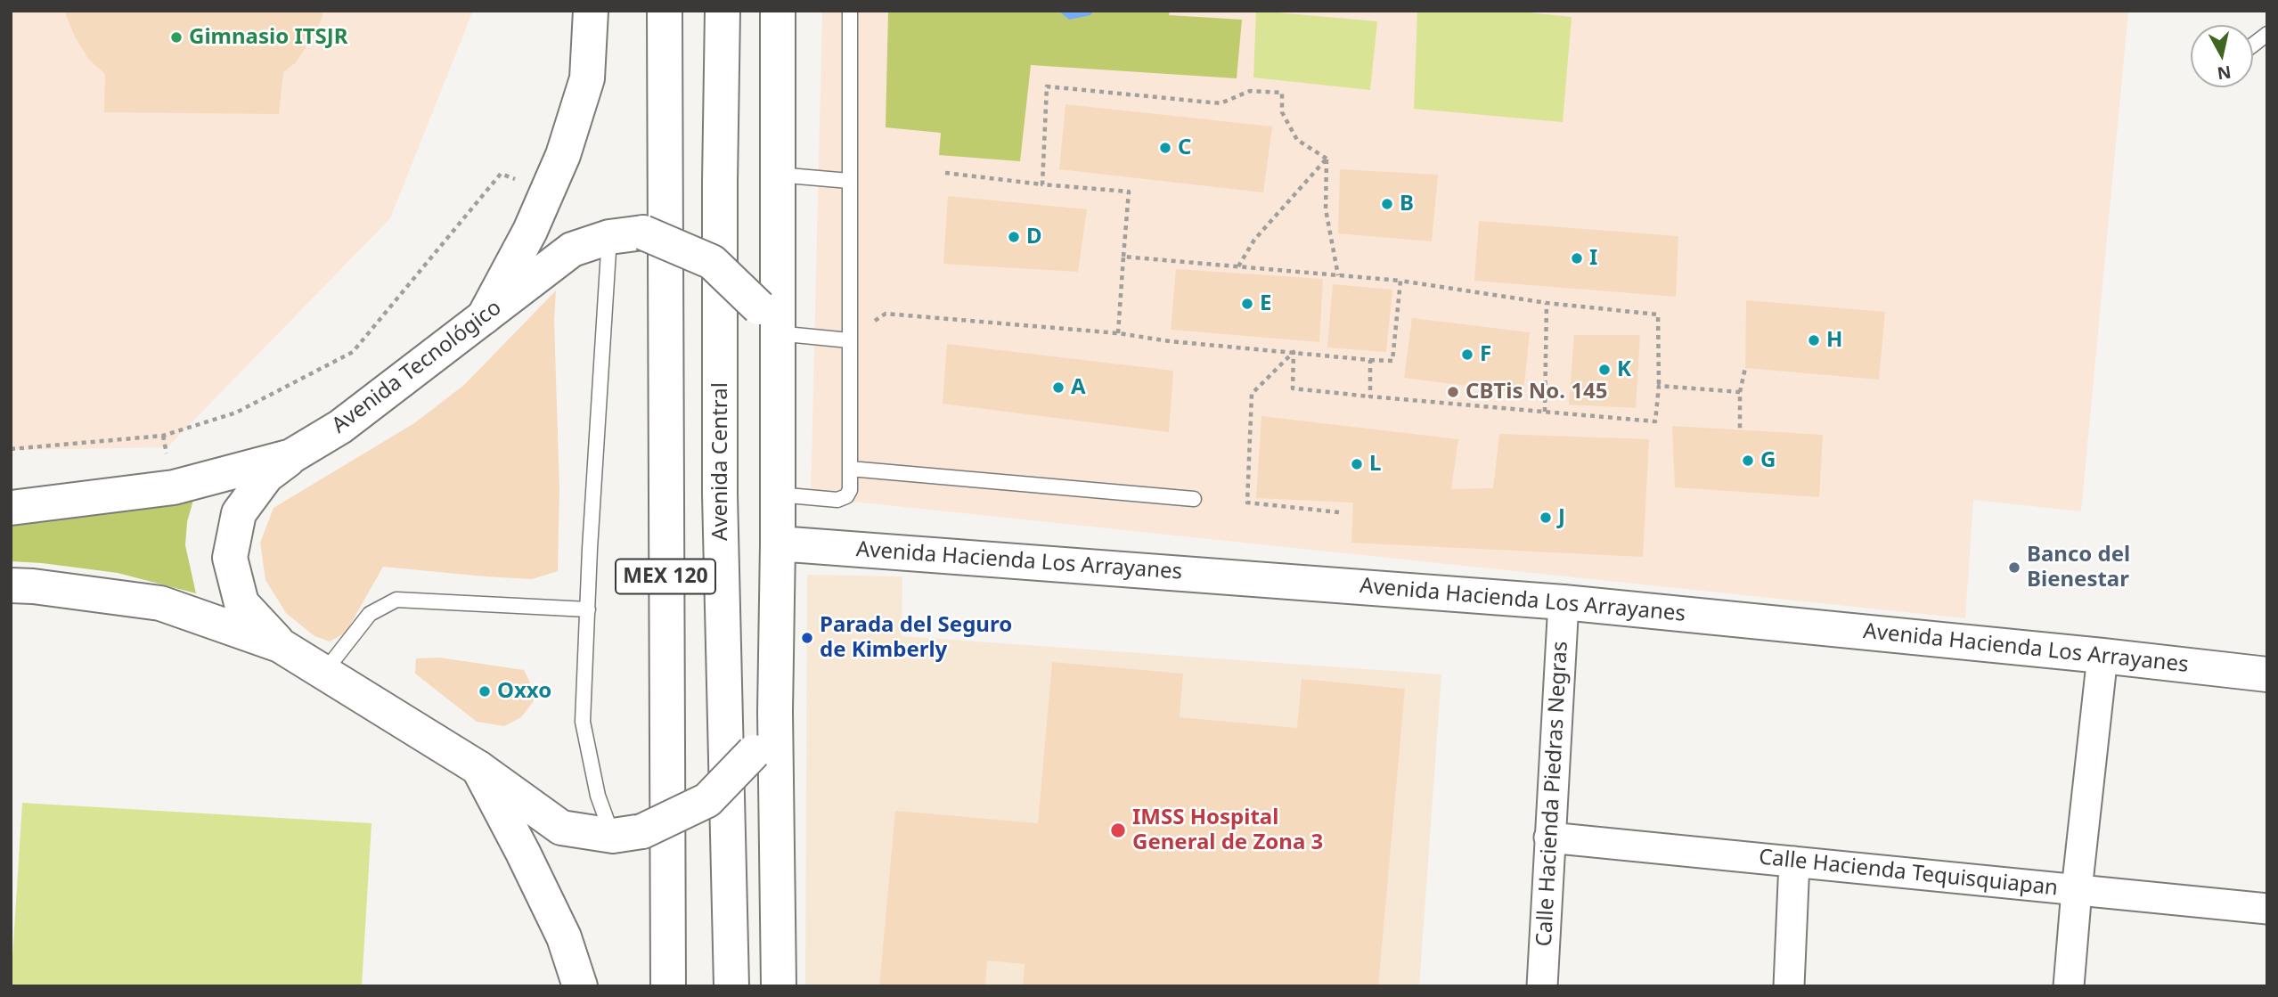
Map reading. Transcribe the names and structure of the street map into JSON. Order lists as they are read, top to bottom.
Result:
{
  "streets": {
    "street": [
      "Avenida Tecnológico",
      "Avenida Central",
      "Avenida Hacienda Los Arrayanes",
      "MEX 120",
      "Calle Hacienda Piedras Negras",
      "Calle Hacienda Tequisquiapan"
    ]
  },
  "crossings": [
    ["Avenida Hacienda Los Arrayanes", "Calle Hacienda Piedras Negras"],
    ["Calle Hacienda Piedras Negras", "Calle Hacienda Tequisquiapan"]
  ],
  "places": [
    "Gimnasio ITSJR",
    "C",
    "B",
    "D",
    "I",
    "E",
    "H",
    "F",
    "K",
    "A",
    "CBTis No. 145",
    "G",
    "L",
    "J",
    "Banco del Bienestar",
    "Parada del Seguro de Kimberly",
    "Oxxo",
    "IMSS Hospital General de Zona 3"
  ],
  "north": "bottom"
}
